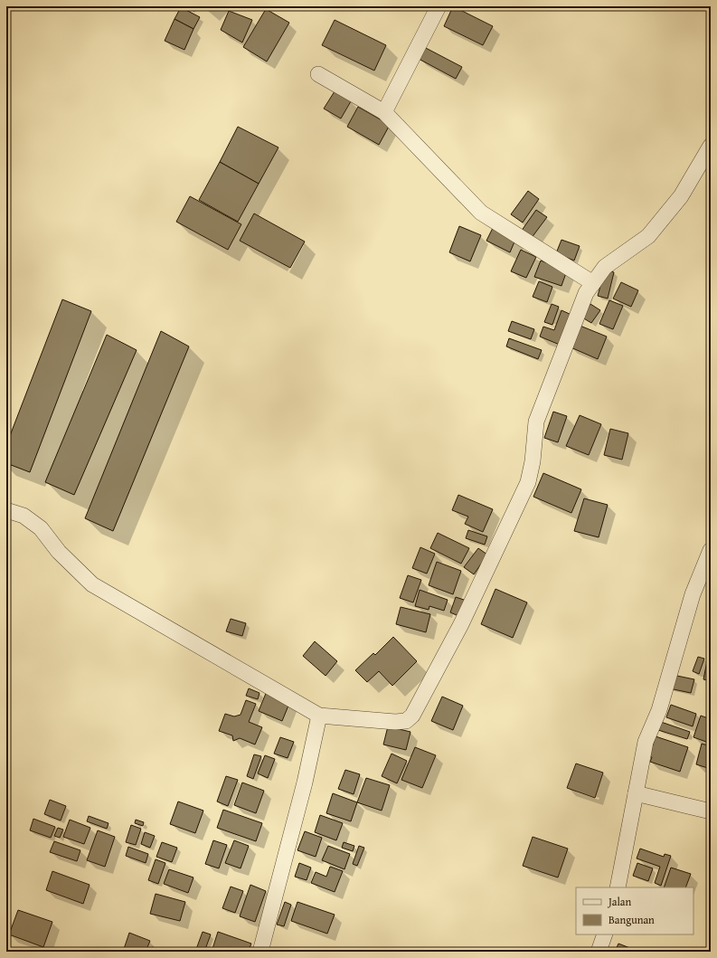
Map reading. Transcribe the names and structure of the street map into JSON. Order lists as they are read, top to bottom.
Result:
{
  "legend": ["Jalan", "Bangunan"]
}
